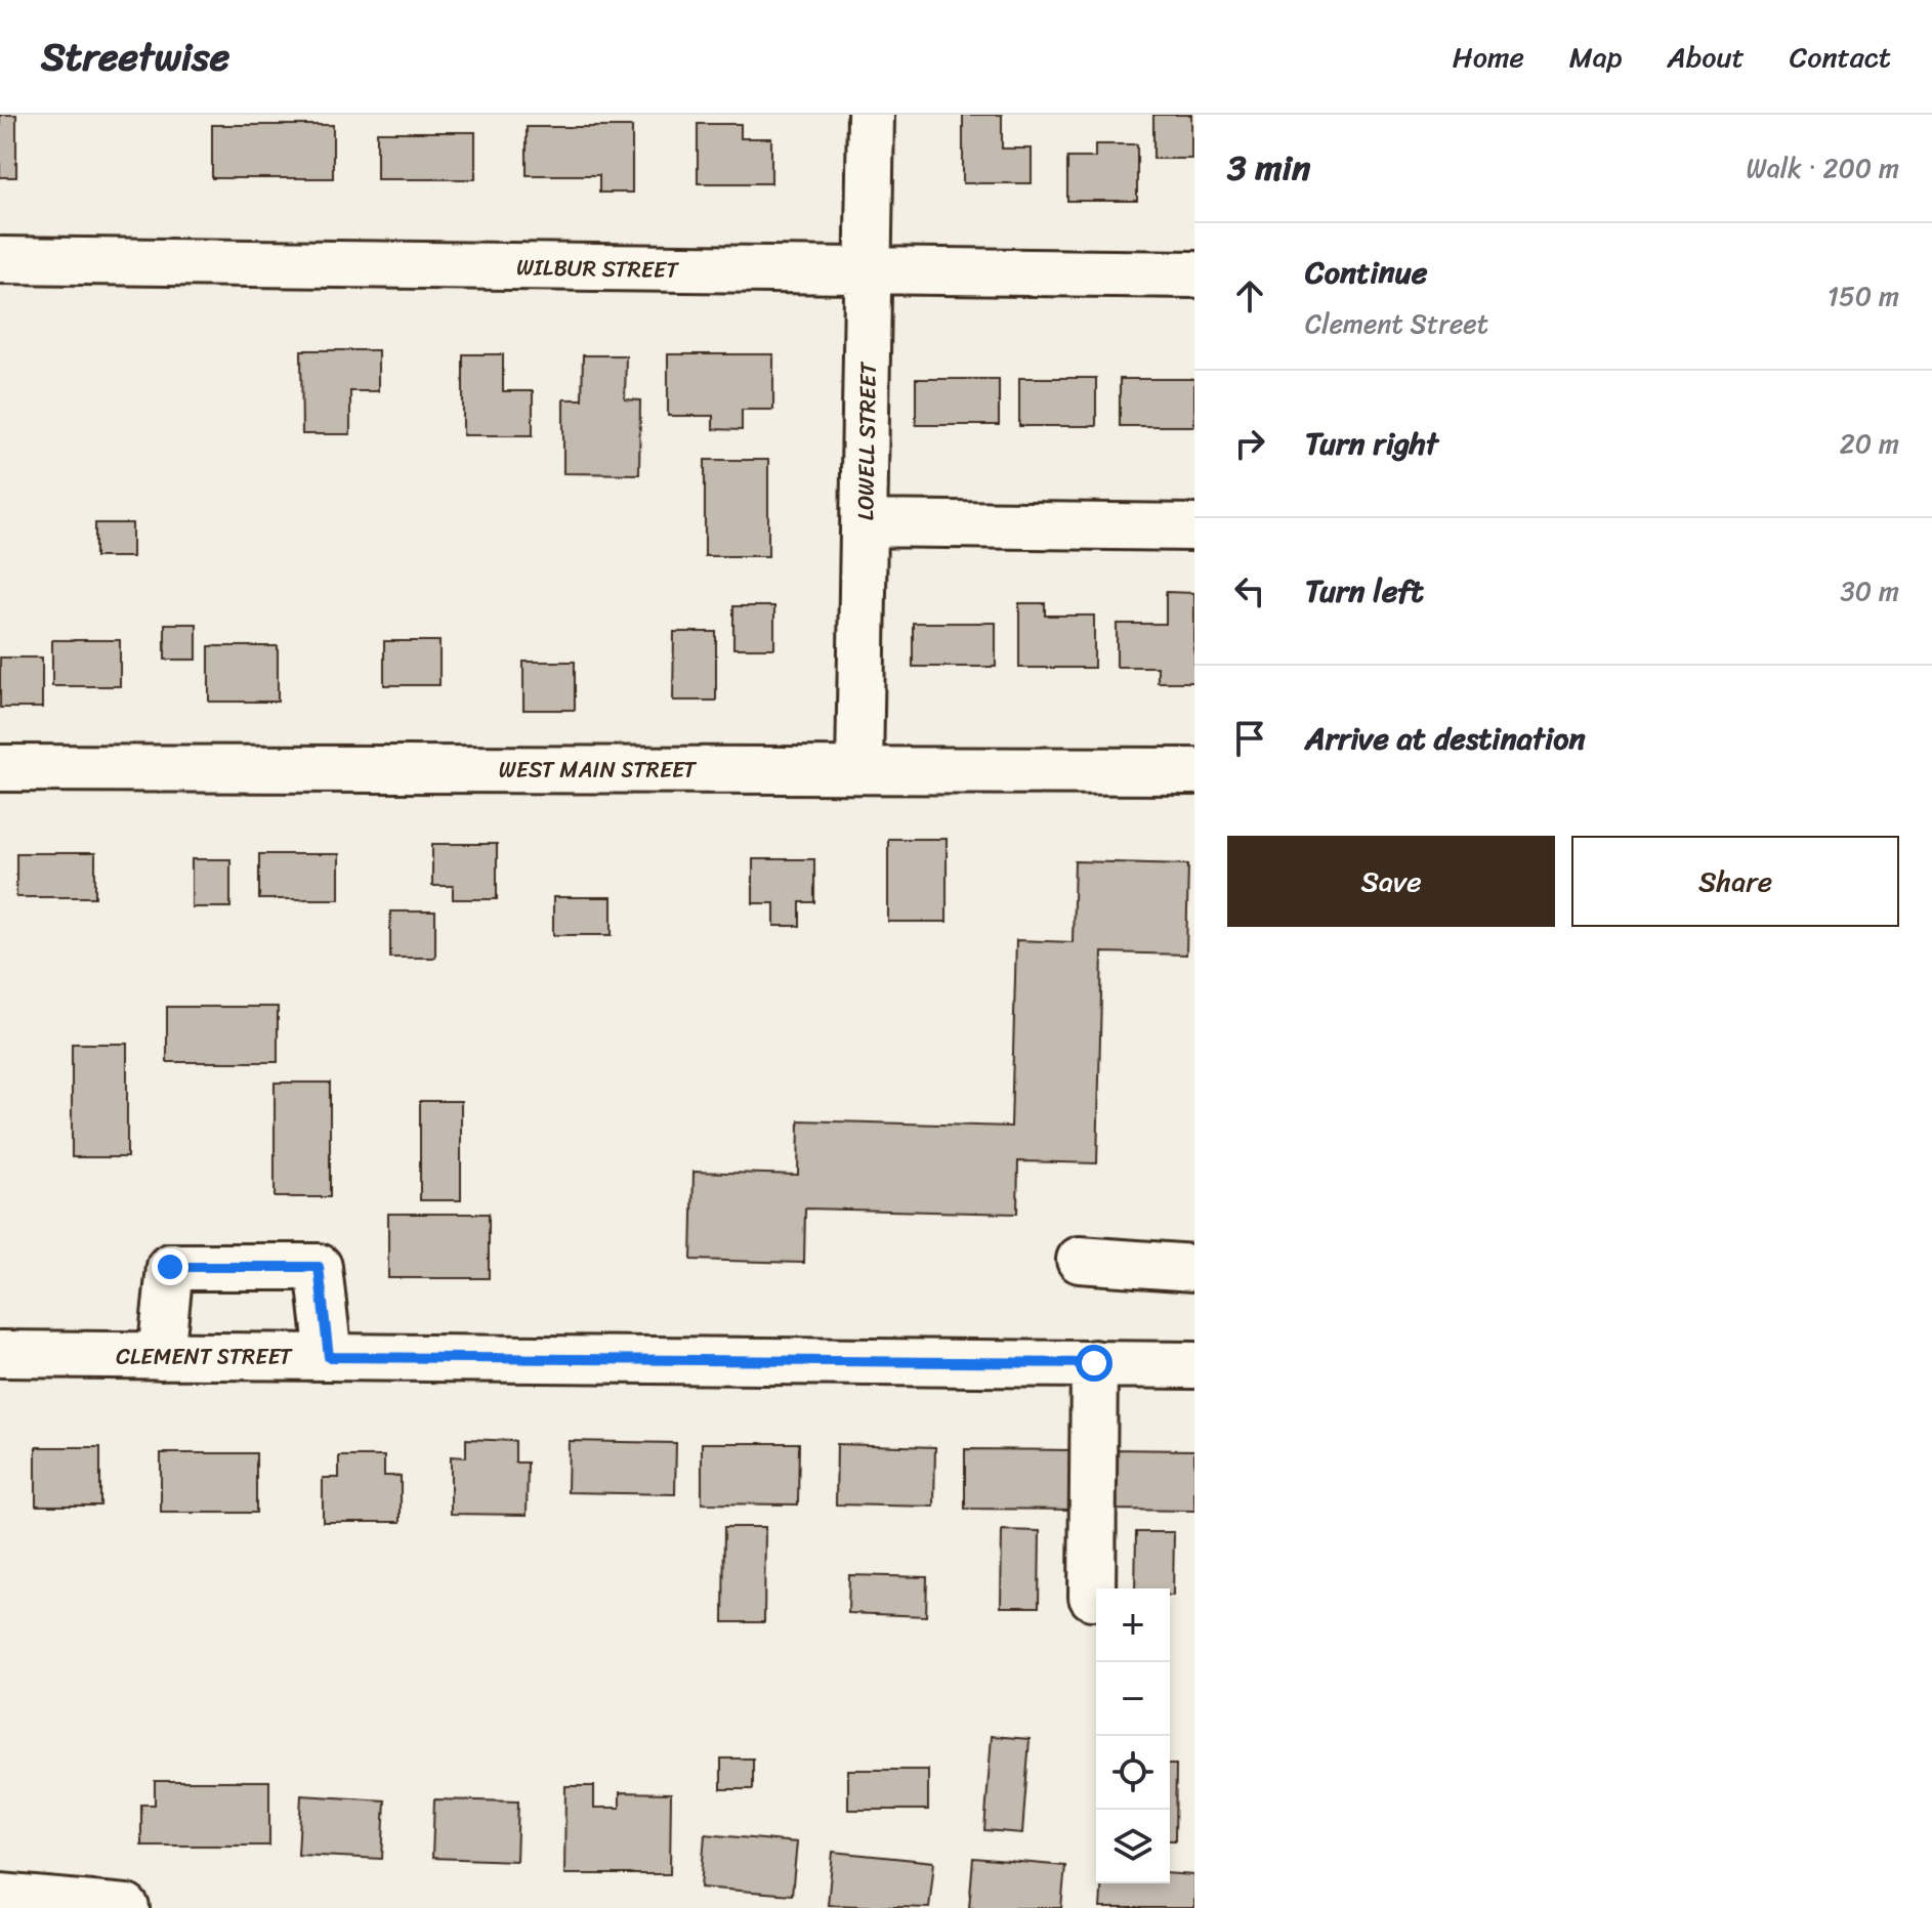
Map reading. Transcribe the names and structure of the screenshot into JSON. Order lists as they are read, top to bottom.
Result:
{
  "streets": {
    "street": [
      "WILBUR STREET",
      "LOWELL STREET",
      "WEST MAIN STREET",
      "CLEMENT STREET"
    ]
  },
  "crossings": [
    ["WILBUR STREET", "LOWELL STREET"],
    ["LOWELL STREET", "WEST MAIN STREET"]
  ],
  "page": {
    "header": "Streetwise",
    "nav": [
      "Home",
      "Map",
      "About",
      "Contact"
    ],
    "heading": ["3 min", "Walk · 200 m"],
    "list": [
      ["Continue", "Clement Street", "150 m"],
      ["Turn right", "20 m"],
      ["Turn left", "30 m"],
      "Arrive at destination"
    ],
    "buttons": ["Save", "Share"],
    "map_buttons": ["+", "−"]
  }
}
